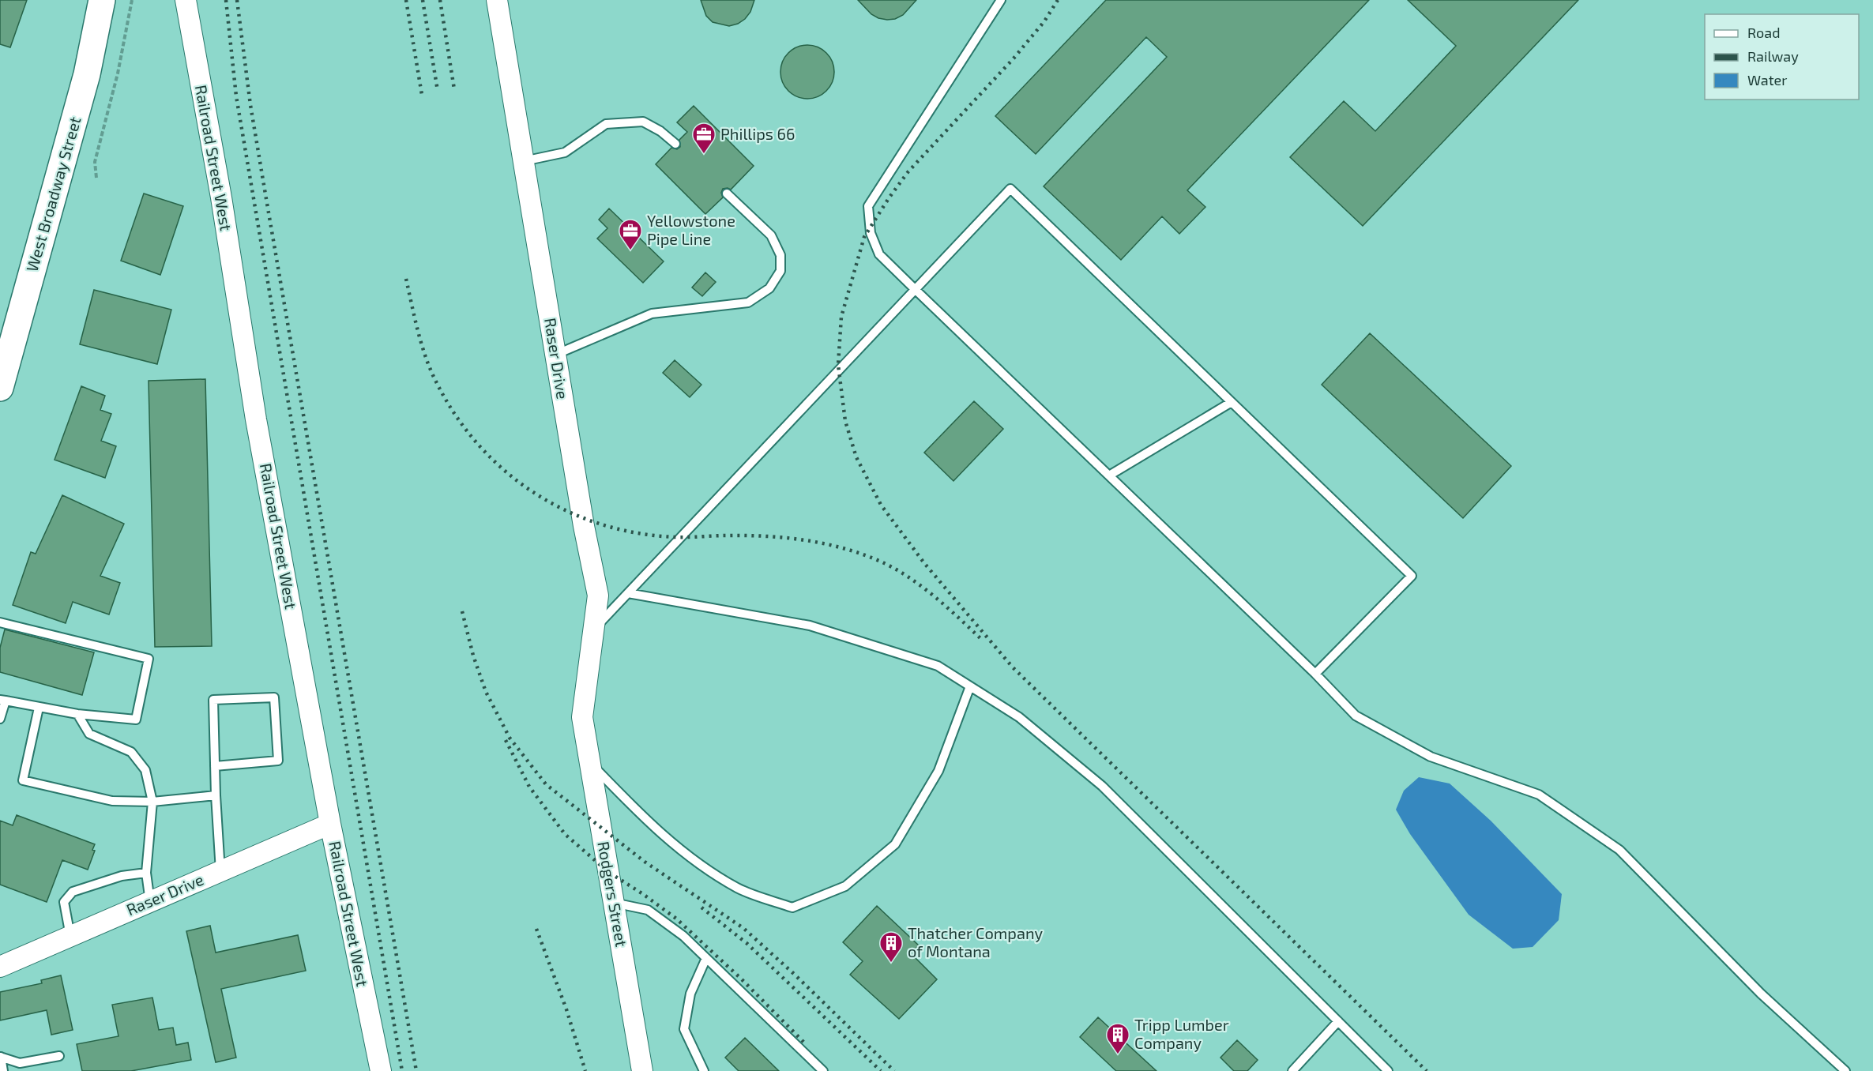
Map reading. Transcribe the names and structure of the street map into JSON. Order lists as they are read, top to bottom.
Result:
{
  "streets": {
    "main road": ["West Broadway Street"],
    "street": ["Railroad Street West", "Raser Drive", "Rodgers Street"]
  },
  "crossings": [
    ["Railroad Street West", "Raser Drive"],
    ["Raser Drive", "Rodgers Street"]
  ],
  "places": {
    "office": ["Phillips 66", "Yellowstone Pipe Line"],
    "building": ["Thatcher Company of Montana", "Tripp Lumber Company"]
  },
  "legend": ["Road", "Railway", "Water"]
}
